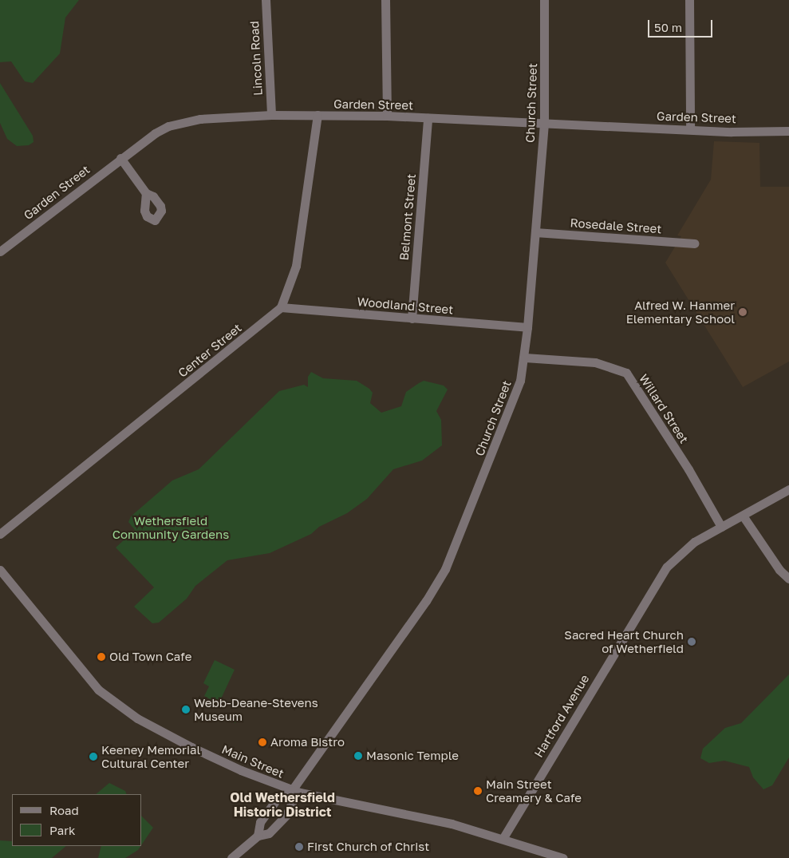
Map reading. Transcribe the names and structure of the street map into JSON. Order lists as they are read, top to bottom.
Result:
{
  "streets": {
    "street": [
      "Lincoln Road",
      "Church Street",
      "Garden Street",
      "Belmont Street",
      "Rosedale Street",
      "Woodland Street",
      "Center Street",
      "Willard Street",
      "Hartford Avenue",
      "Main Street"
    ]
  },
  "crossings": [
    ["Lincoln Road", "Garden Street"],
    ["Church Street", "Garden Street"],
    ["Church Street", "Rosedale Street"],
    ["Church Street", "Woodland Street"],
    ["Church Street", "Willard Street"],
    ["Church Street", "Main Street"],
    ["Garden Street", "Belmont Street"],
    ["Belmont Street", "Woodland Street"],
    ["Woodland Street", "Center Street"],
    ["Willard Street", "Hartford Avenue"],
    ["Hartford Avenue", "Main Street"]
  ],
  "districts": ["Old Wethersfield Historic District"],
  "parks": ["Wethersfield Community Gardens"],
  "places": [
    "Alfred W. Hanmer Elementary School",
    "Sacred Heart Church of Wetherfield",
    "Old Town Cafe",
    "Webb-Deane-Stevens Museum",
    "Aroma Bistro",
    "Masonic Temple",
    "Keeney Memorial Cultural Center",
    "Main Street Creamery & Cafe",
    "First Church of Christ"
  ],
  "legend": ["Road", "Park"],
  "scale_bar": "50 m"
}
